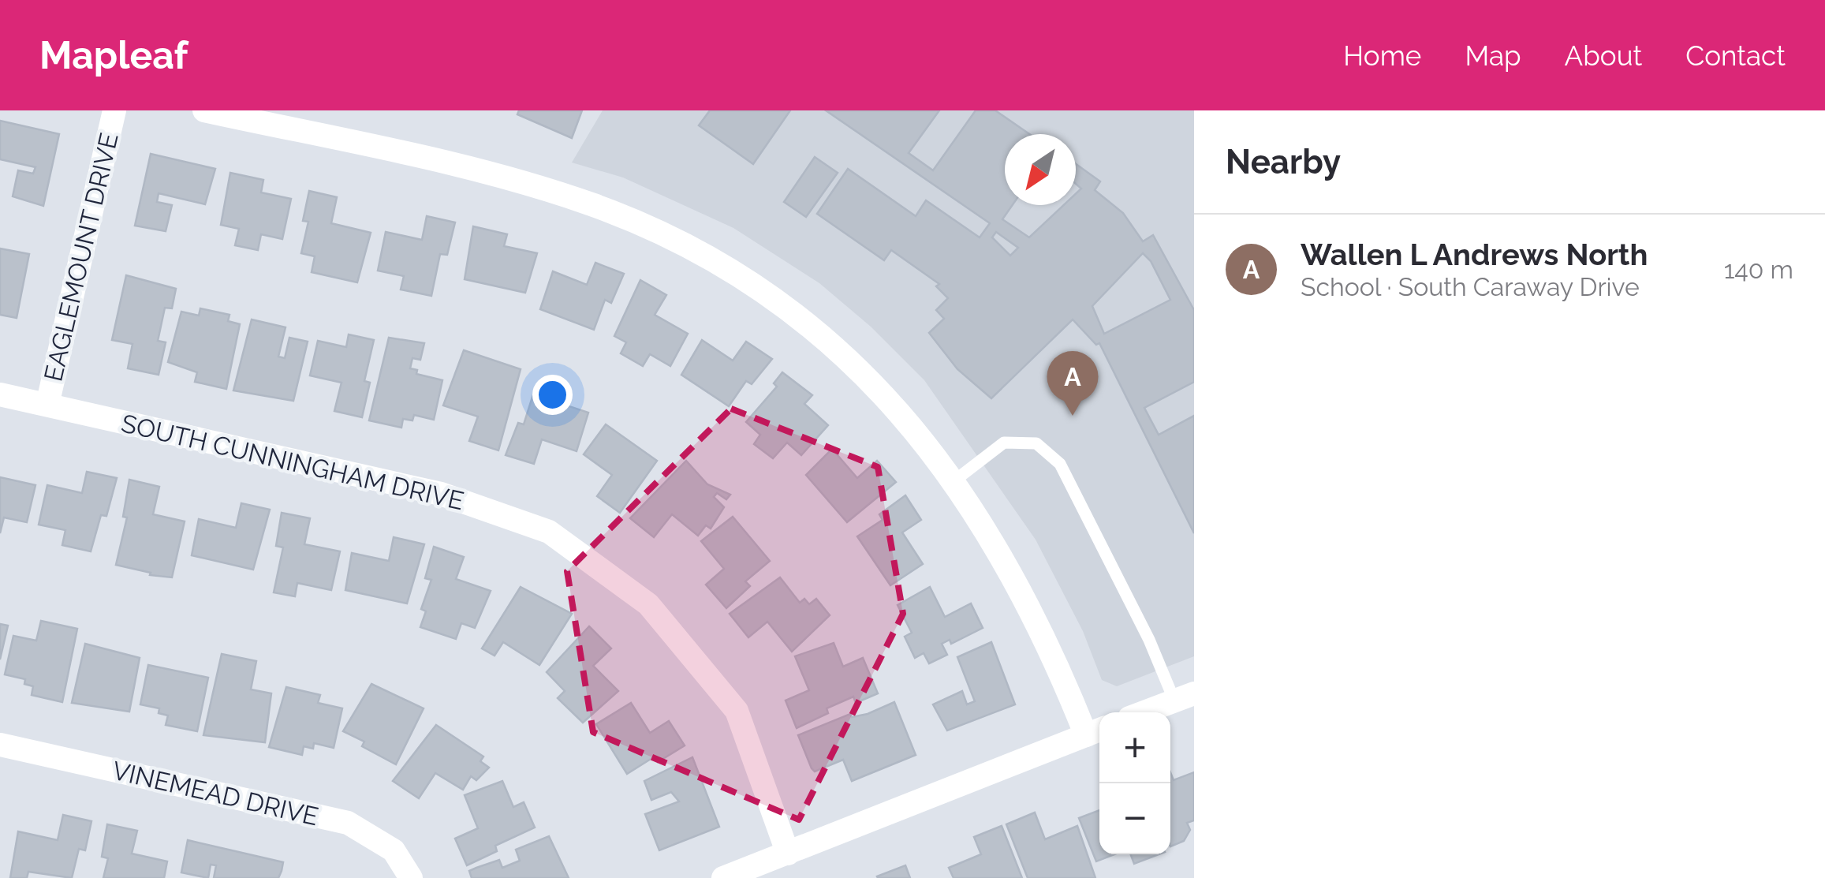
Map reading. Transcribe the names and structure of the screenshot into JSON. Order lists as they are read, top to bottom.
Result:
{
  "streets": {
    "street": ["EAGLEMOUNT DRIVE", "SOUTH CUNNINGHAM DRIVE", "VINEMEAD DRIVE"]
  },
  "crossings": [
    ["EAGLEMOUNT DRIVE", "SOUTH CUNNINGHAM DRIVE"]
  ],
  "north": "bottom left",
  "page": {
    "header": "Mapleaf",
    "nav": [
      "Home",
      "Map",
      "About",
      "Contact"
    ],
    "heading": "Nearby",
    "list": [
      {
        "mark": "A",
        "name": "Wallen L Andrews North",
        "note": "School · South Caraway Drive",
        "value": "140 m"
      }
    ],
    "pins": "A",
    "map_buttons": ["+", "−"]
  }
}
